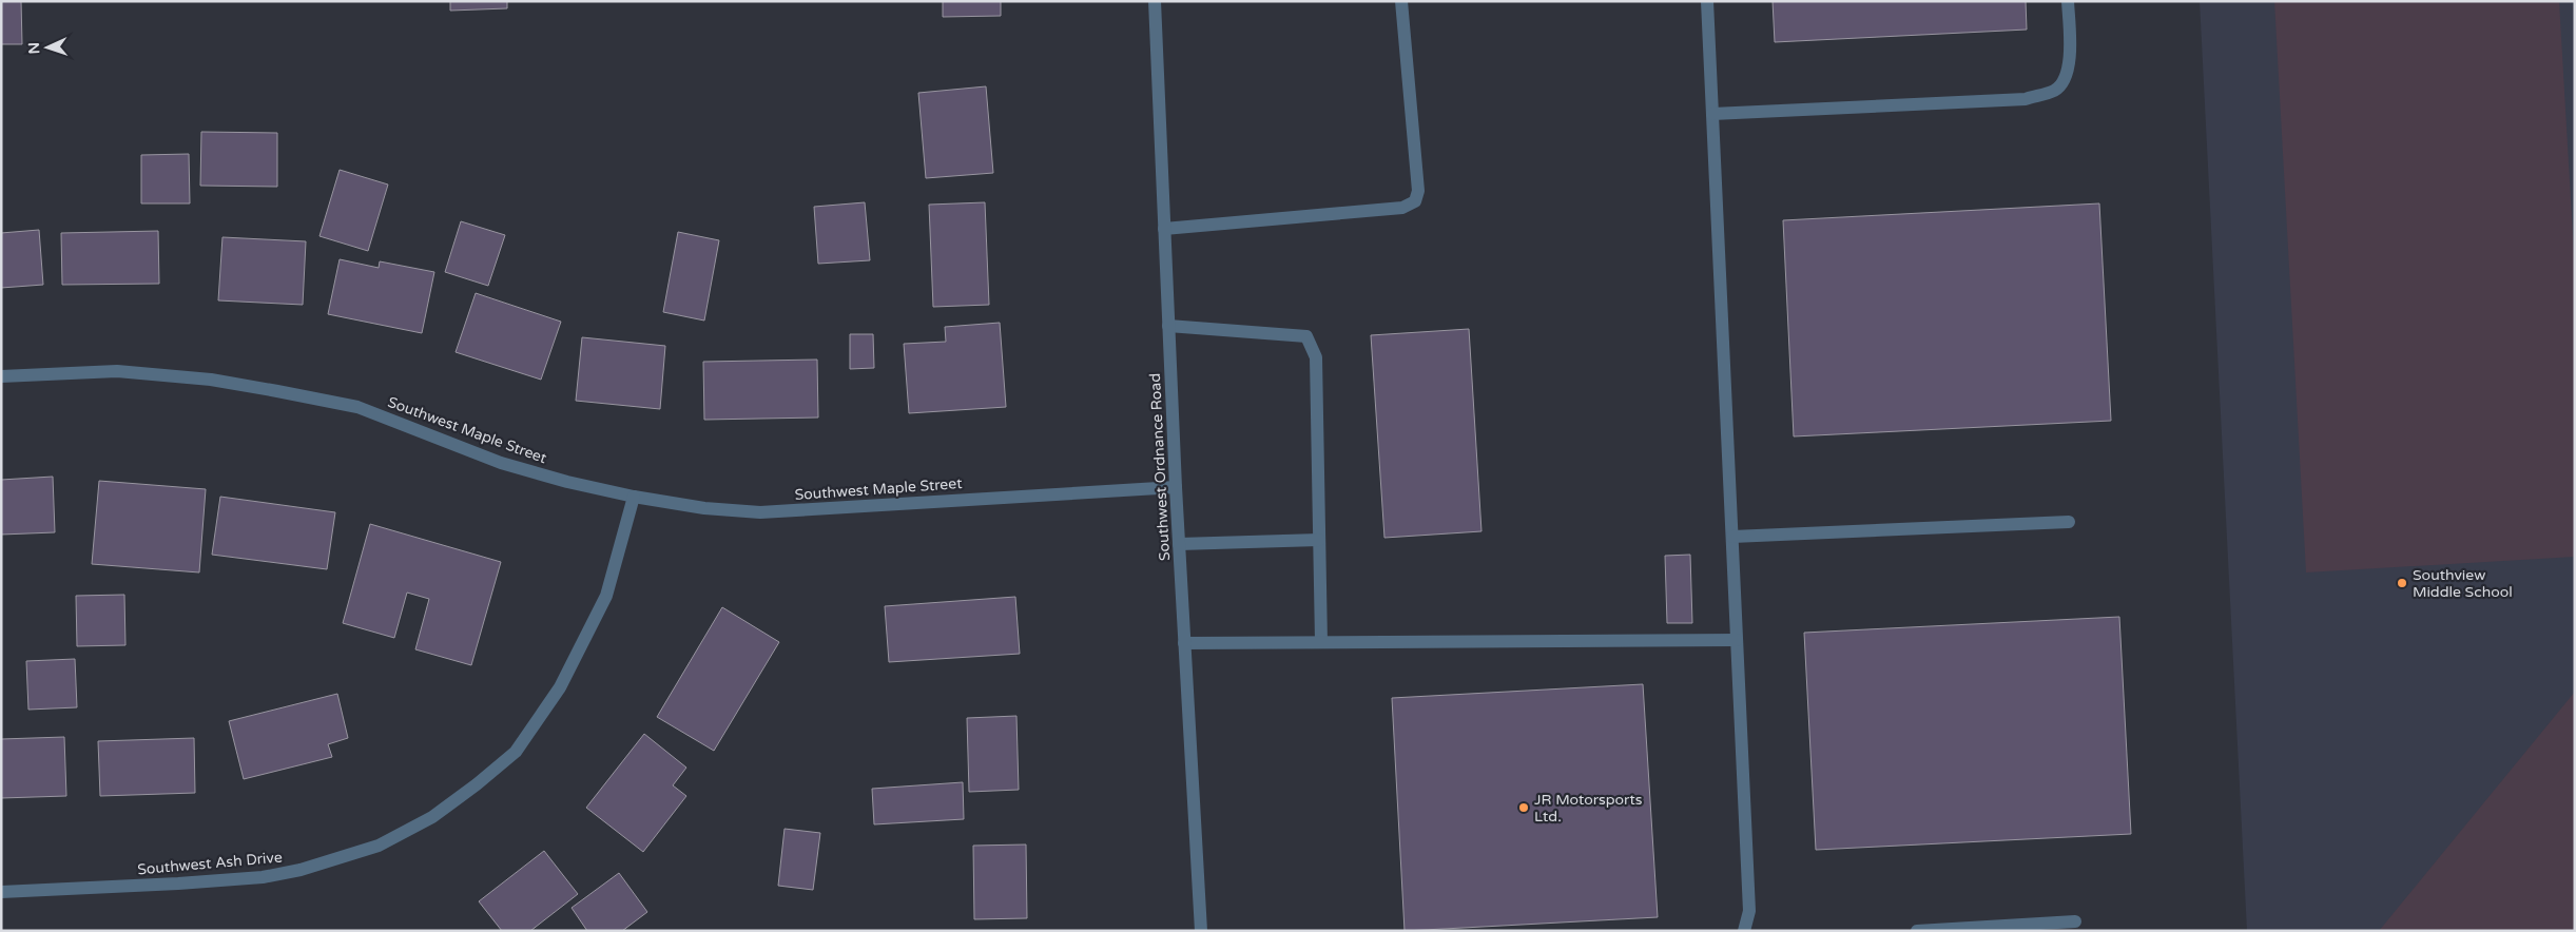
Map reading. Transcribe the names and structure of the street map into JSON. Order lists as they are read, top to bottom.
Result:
{
  "streets": {
    "street": ["Southwest Maple Street", "Southwest Ordnance Road", "Southwest Ash Drive"]
  },
  "crossings": [
    ["Southwest Maple Street", "Southwest Ordnance Road"],
    ["Southwest Maple Street", "Southwest Ash Drive"]
  ],
  "places": ["Southview Middle School", "JR Motorsports Ltd."],
  "north": "left"
}
